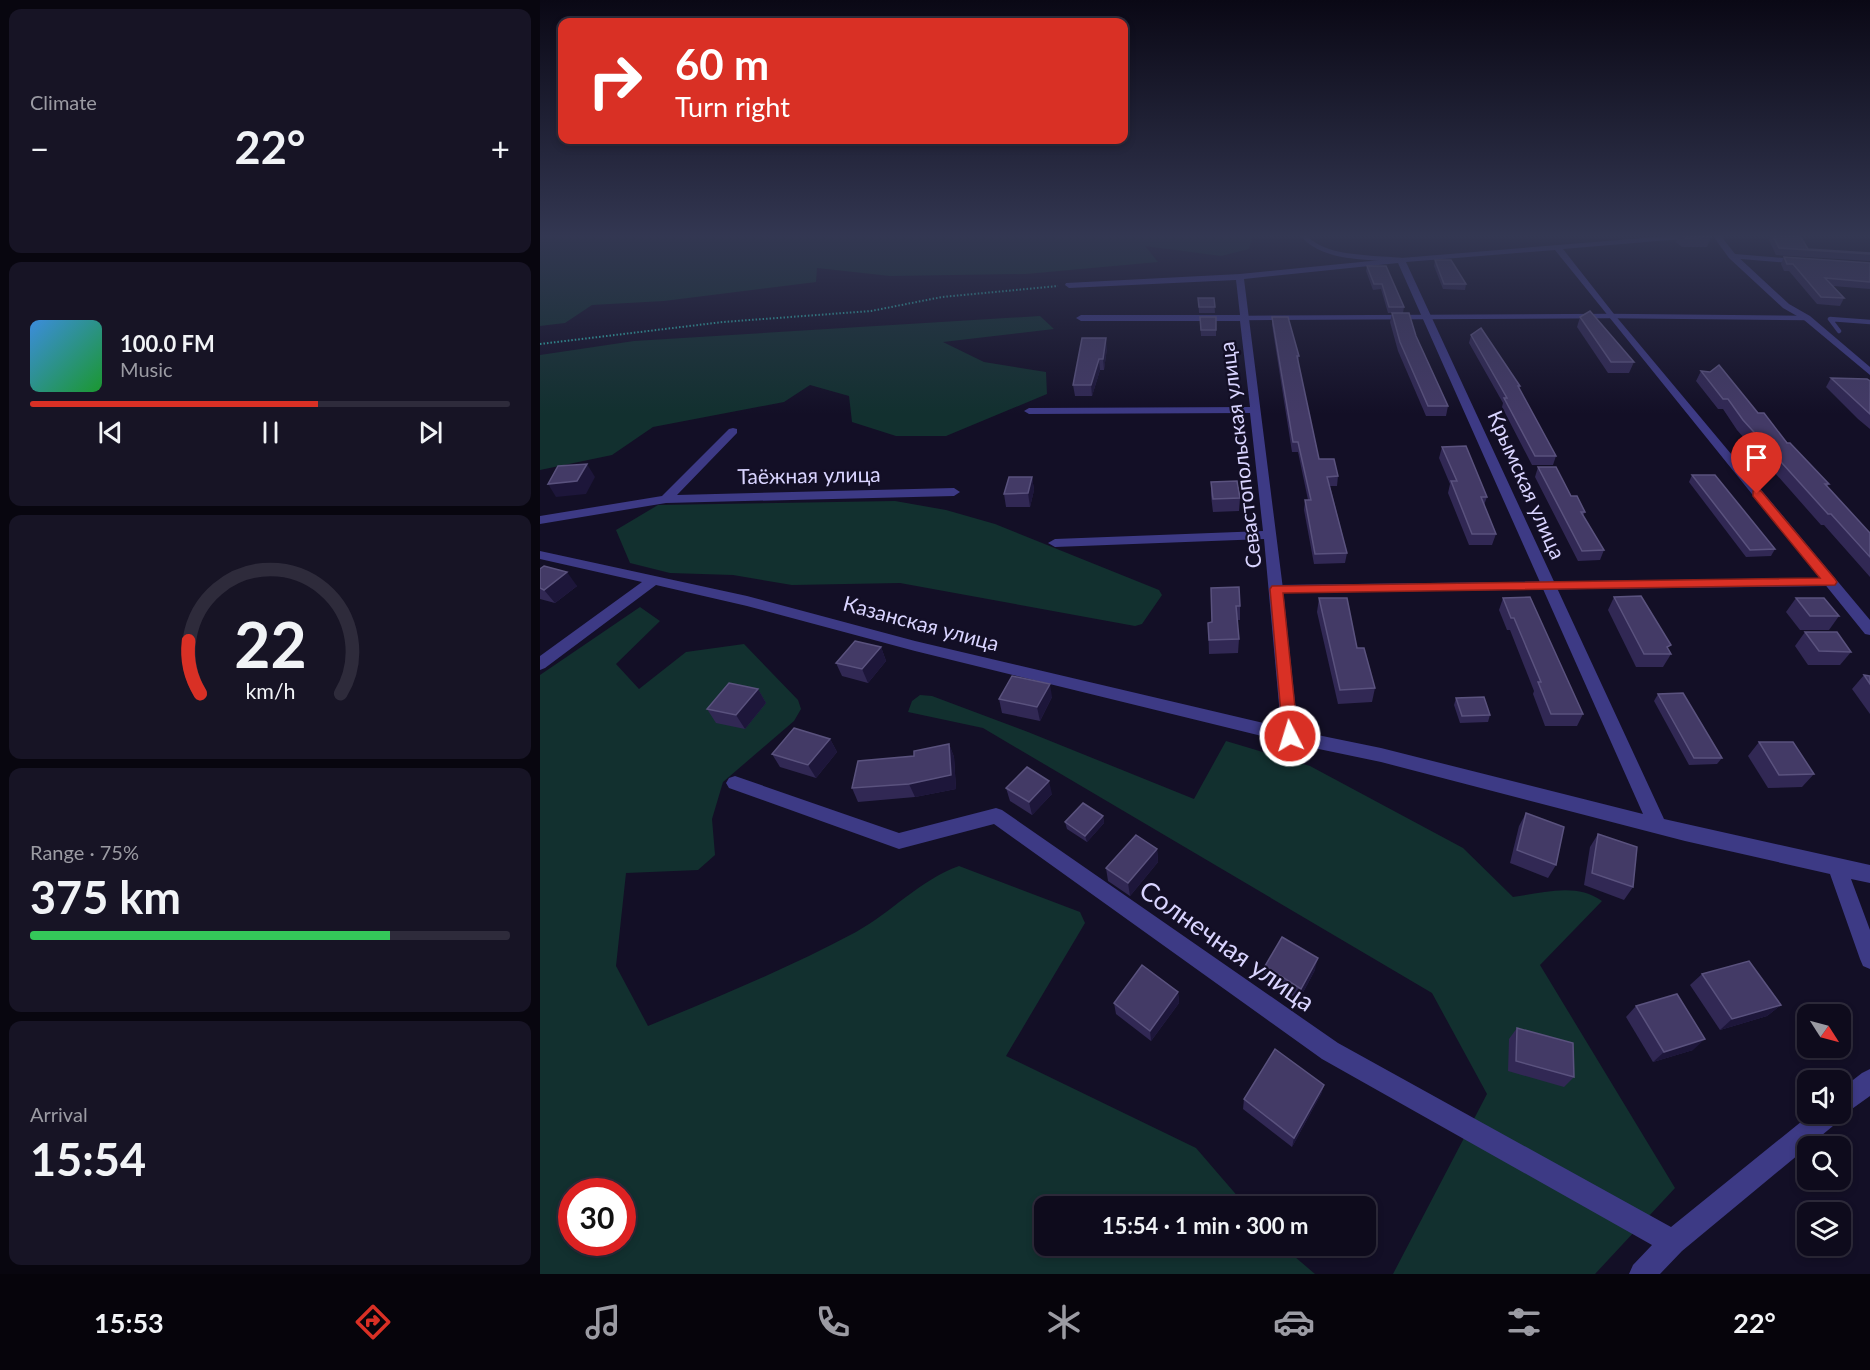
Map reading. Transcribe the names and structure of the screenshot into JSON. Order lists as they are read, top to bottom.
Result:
{
  "streets": {
    "street": [
      "Севастопольская улица",
      "Таёжная улица",
      "Крымская улица",
      "Казанская улица",
      "Солнечная улица"
    ]
  },
  "crossings": [
    ["Севастопольская улица", "Казанская улица"],
    ["Крымская улица", "Казанская улица"]
  ],
  "north": "bottom right",
  "page": {
    "tile": [
      "Climate",
      ["Range · 75%", "375 km"],
      ["Arrival", "15:54"]
    ],
    "turn": ["60 m", "Turn right"],
    "heat": ["−", "22°", "+"],
    "song": ["100.0 FM", "Music"],
    "limit": "30",
    "trip": "15:54 · 1 min · 300 m",
    "tabs": ["15:53", "22°"],
    "gauge": ["22", "km/h"]
  }
}
